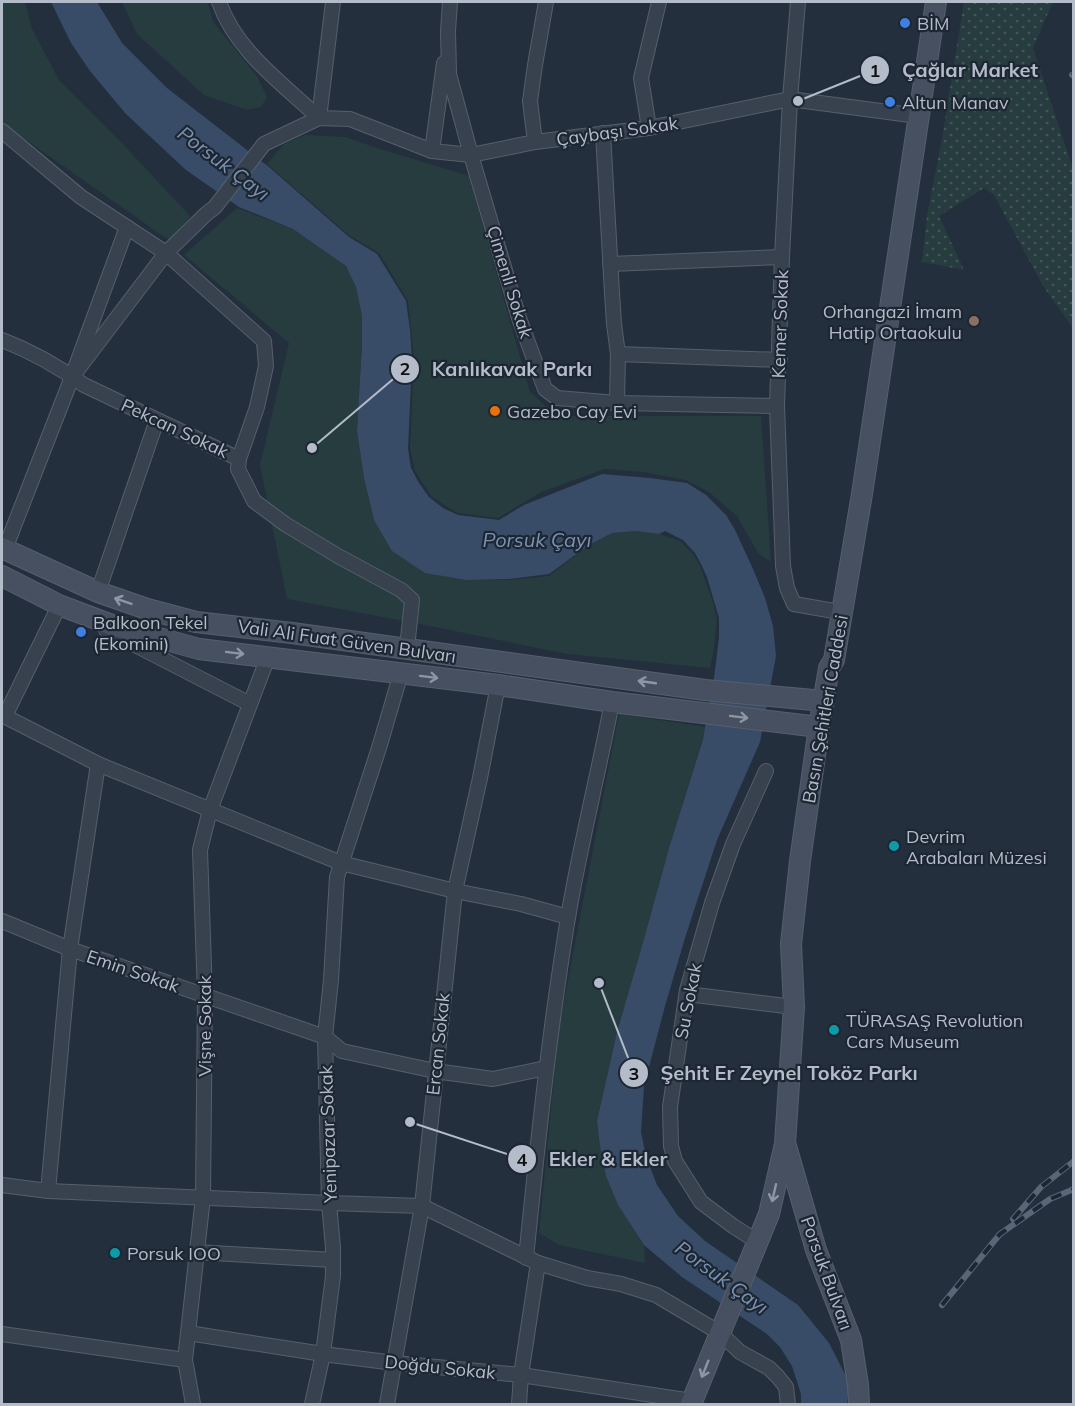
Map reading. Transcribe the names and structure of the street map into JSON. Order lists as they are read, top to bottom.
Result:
{
  "streets": {
    "main road": ["Vali Ali Fuat Güven Bulvarı", "Basın Şehitleri Caddesi", "Porsuk Bulvarı"],
    "street": [
      "Çaybaşı Sokak",
      "Çimenli Sokak",
      "Kemer Sokak",
      "Pekcan Sokak",
      "Emin Sokak",
      "Su Sokak",
      "Vişne Sokak",
      "Ercan Sokak",
      "Yenipazar Sokak",
      "Doğdu Sokak"
    ]
  },
  "crossings": [
    ["Çaybaşı Sokak", "Çimenli Sokak"],
    ["Çaybaşı Sokak", "Kemer Sokak"],
    ["Çaybaşı Sokak", "Basın Şehitleri Caddesi"],
    ["Çimenli Sokak", "Kemer Sokak"],
    ["Pekcan Sokak", "Vali Ali Fuat Güven Bulvarı"],
    ["Vali Ali Fuat Güven Bulvarı", "Basın Şehitleri Caddesi"],
    ["Vali Ali Fuat Güven Bulvarı", "Vişne Sokak"],
    ["Vali Ali Fuat Güven Bulvarı", "Ercan Sokak"],
    ["Vali Ali Fuat Güven Bulvarı", "Yenipazar Sokak"],
    ["Basın Şehitleri Caddesi", "Su Sokak"],
    ["Basın Şehitleri Caddesi", "Porsuk Bulvarı"],
    ["Basın Şehitleri Caddesi", "Doğdu Sokak"],
    ["Emin Sokak", "Vişne Sokak"],
    ["Emin Sokak", "Ercan Sokak"],
    ["Emin Sokak", "Yenipazar Sokak"],
    ["Vişne Sokak", "Doğdu Sokak"],
    ["Ercan Sokak", "Doğdu Sokak"],
    ["Yenipazar Sokak", "Doğdu Sokak"]
  ],
  "water": ["Porsuk Çayı"],
  "places": [
    "BİM",
    "Çağlar Market",
    "Altun Manav",
    "Orhangazi İmam Hatip Ortaokulu",
    "Gazebo Cay Evi",
    "Kanlıkavak Parkı",
    "Balkoon Tekel (Ekomini)",
    "Devrim Arabaları Müzesi",
    "Şehit Er Zeynel Toköz Parkı",
    "TÜRASAŞ Revolution Cars Museum",
    "Ekler & Ekler",
    "Porsuk IOO"
  ]
}
